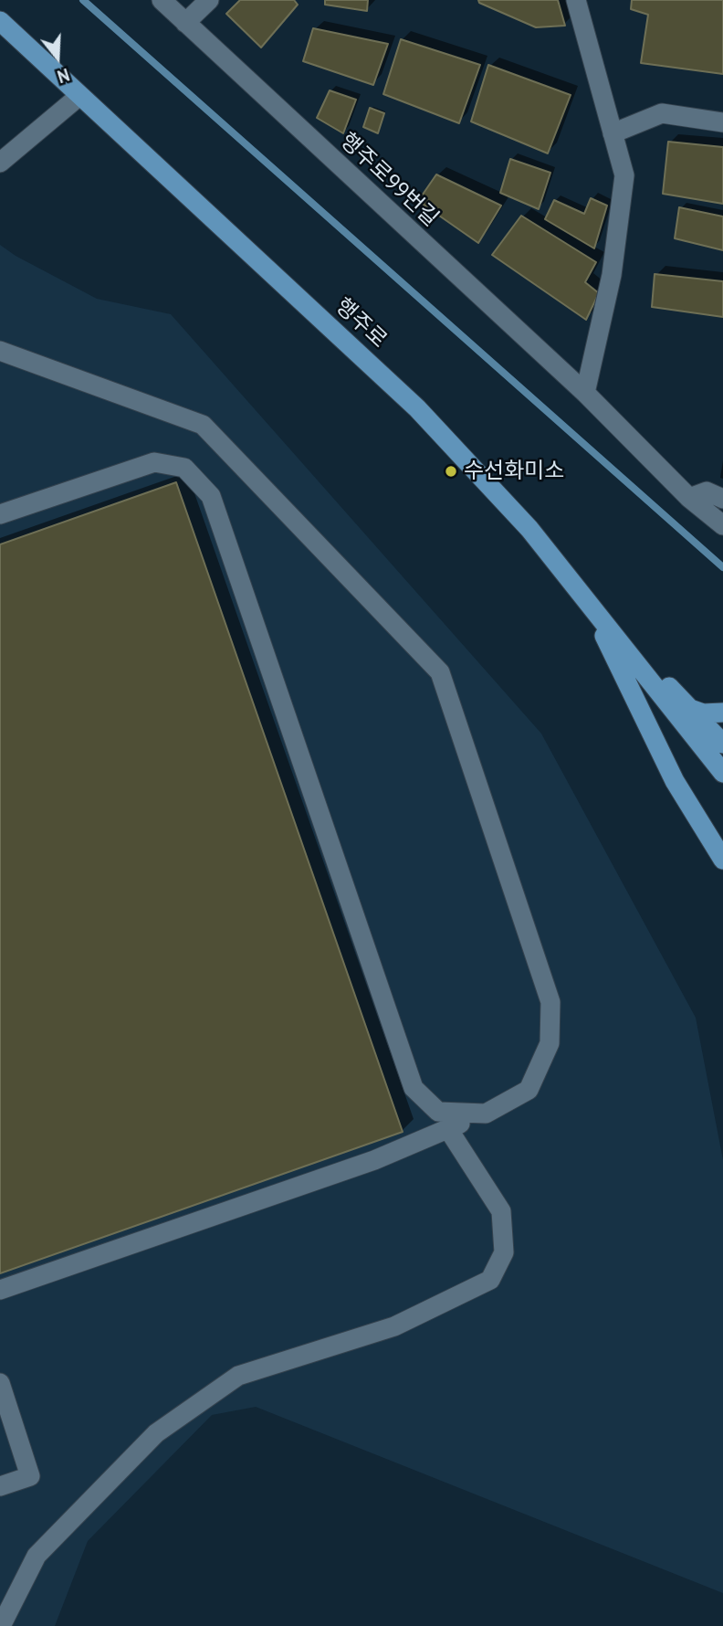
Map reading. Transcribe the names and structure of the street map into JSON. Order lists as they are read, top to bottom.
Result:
{
  "streets": {
    "main road": ["행주로"],
    "street": ["행주로99번길"]
  },
  "places": ["수선화미소"],
  "north": "bottom"
}
